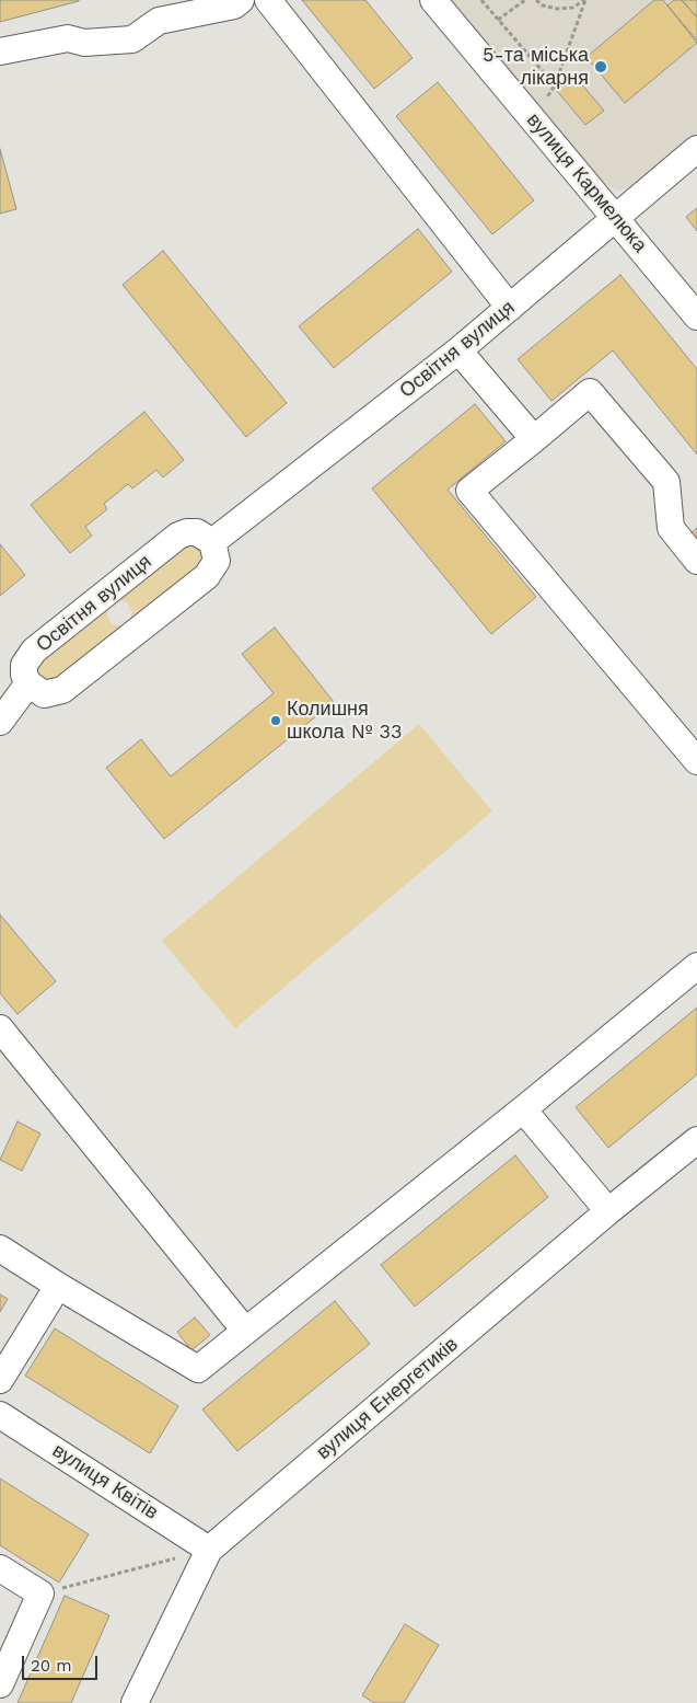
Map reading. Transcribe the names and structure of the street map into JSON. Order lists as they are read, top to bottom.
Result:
{
  "streets": {
    "street": [
      "вулиця Кармелюка",
      "Освітня вулиця",
      "вулиця Енергетиків",
      "вулиця Квітів"
    ]
  },
  "crossings": [
    ["вулиця Кармелюка", "Освітня вулиця"],
    ["вулиця Енергетиків", "вулиця Квітів"]
  ],
  "places": ["5-та міська лікарня", "Колишня школа № 33"],
  "scale_bar": "20 m"
}
